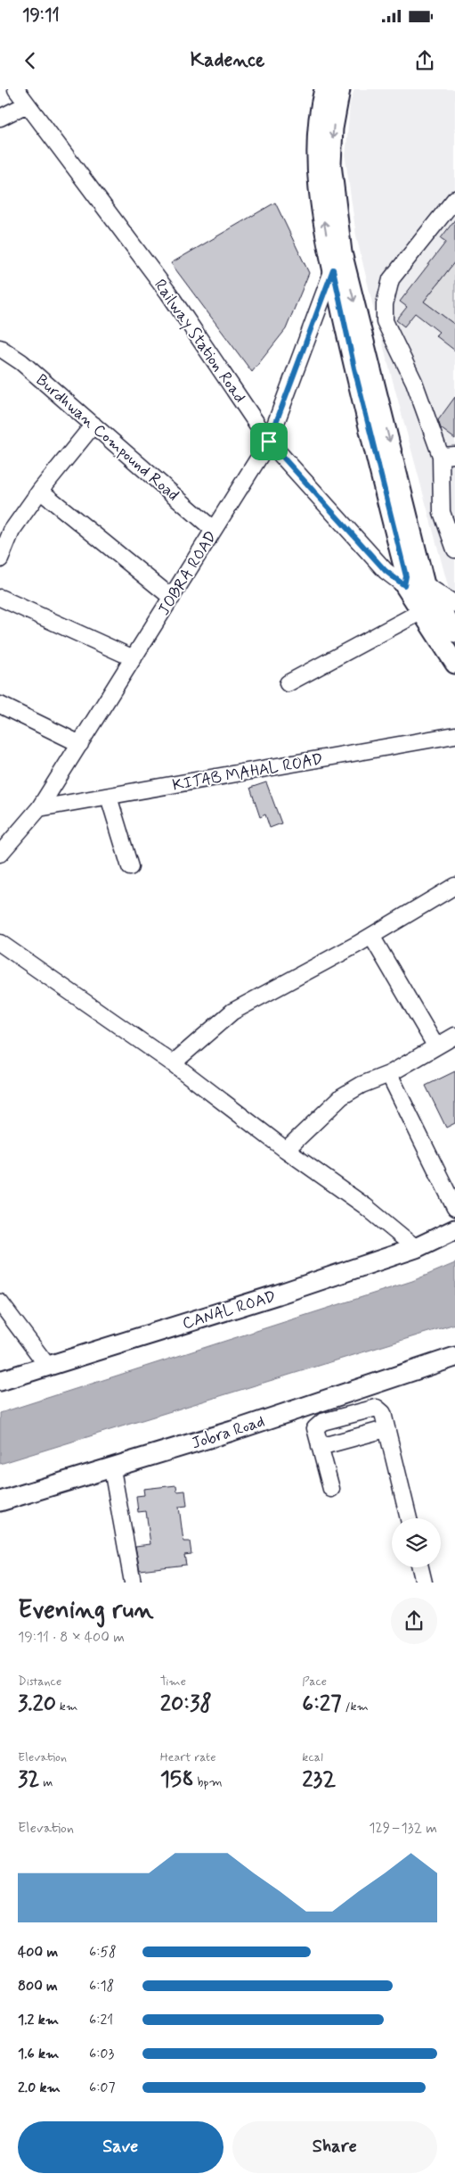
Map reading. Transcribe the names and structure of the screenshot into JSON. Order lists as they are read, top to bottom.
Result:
{
  "streets": {
    "main road": ["CANAL ROAD", "Jobra Road"],
    "street": [
      "Railway Station Road",
      "Burdhwan Compound Road",
      "JOBRA ROAD",
      "KITAB MAHAL ROAD"
    ]
  },
  "crossings": [
    ["Railway Station Road", "JOBRA ROAD"],
    ["Burdhwan Compound Road", "JOBRA ROAD"],
    ["JOBRA ROAD", "KITAB MAHAL ROAD"]
  ],
  "page": {
    "status": "19:11",
    "header": "Kadence",
    "heading": ["Evening run", "19:11 · 8 × 400 m"],
    "stats": [
      ["Distance", "3.20 km"],
      ["Time", "20:38"],
      ["Pace", "6:27 /km"],
      ["Elevation", "32 m"],
      ["Heart rate", "158 bpm"],
      ["kcal", "232"]
    ],
    "chart": ["Elevation", "129–132 m"],
    "list": [
      {
        "name": "400 m",
        "note": "6:58"
      },
      {
        "name": "800 m",
        "note": "6:18"
      },
      {
        "name": "1.2 km",
        "note": "6:21"
      },
      {
        "name": "1.6 km",
        "note": "6:03"
      },
      {
        "name": "2.0 km",
        "note": "6:07"
      }
    ],
    "buttons": ["Save", "Share"]
  }
}
